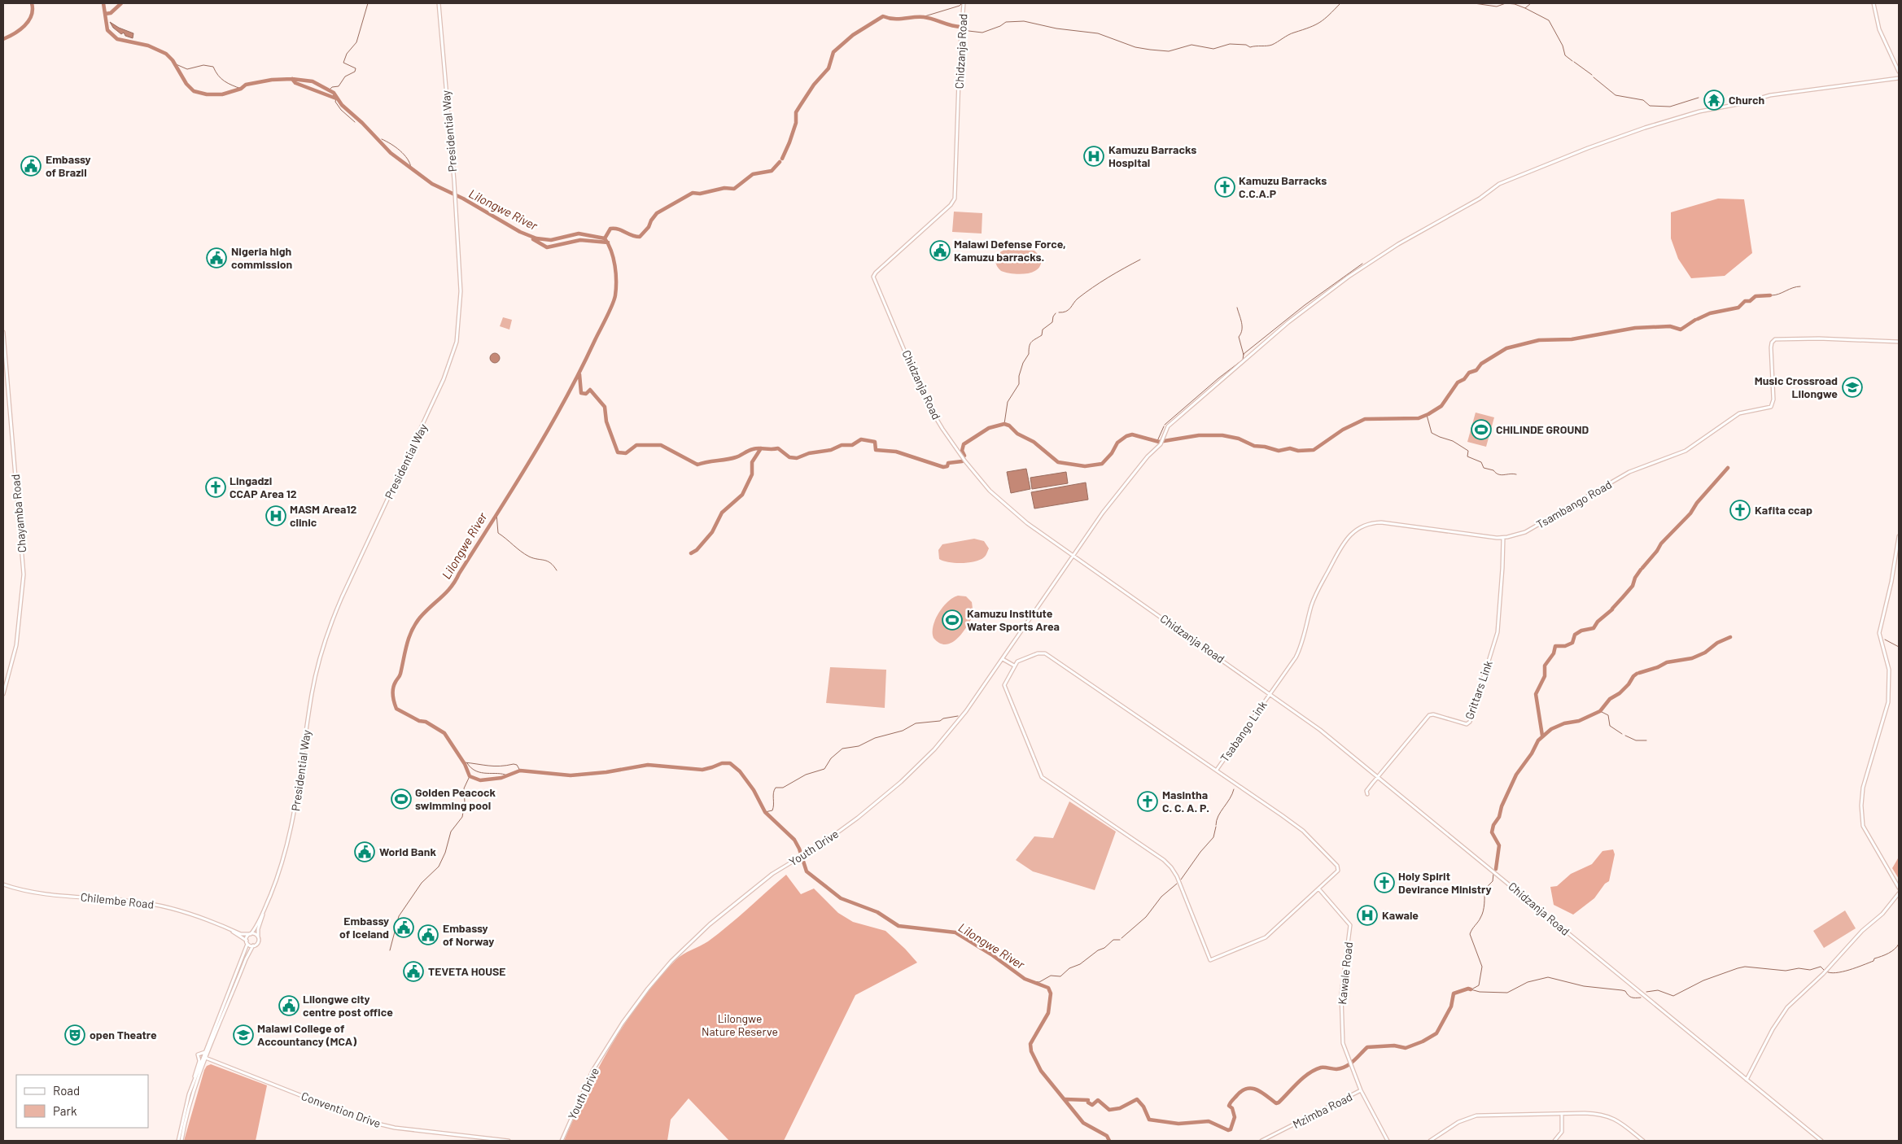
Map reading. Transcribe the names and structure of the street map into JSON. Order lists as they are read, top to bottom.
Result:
{
  "streets": {
    "street": [
      "Chidzanja Road",
      "Presidential Way",
      "Tsambango Road",
      "Chayamba Road",
      "Grittars Link",
      "Tsabango Link",
      "Youth Drive",
      "Chilembe Road",
      "Kawale Road",
      "Convention Drive",
      "Mzimba Road"
    ]
  },
  "crossings": [
    ["Chidzanja Road", "Tsambango Road"],
    ["Chidzanja Road", "Grittars Link"],
    ["Chidzanja Road", "Tsabango Link"],
    ["Chidzanja Road", "Youth Drive"],
    ["Tsambango Road", "Grittars Link"],
    ["Tsambango Road", "Tsabango Link"],
    ["Kawale Road", "Mzimba Road"]
  ],
  "water": ["Lilongwe River"],
  "parks": ["Lilongwe Nature Reserve"],
  "places": {
    "temple": ["Church"],
    "hospital": ["Kamuzu Barracks Hospital", "MASM Area12 clinic", "Kawale"],
    "public building": [
      "Embassy of Brazil",
      "Malawi Defense Force, Kamuzu barracks.",
      "Nigeria high commission",
      "World Bank",
      "Embassy of Iceland",
      "Embassy of Norway",
      "TEVETA HOUSE",
      "Lilongwe city centre post office"
    ],
    "church": [
      "Kamuzu Barracks C.C.A.P",
      "Lingadzi CCAP Area 12",
      "Kafita ccap",
      "Masintha C. C. A. P.",
      "Holy Spirit Devirance Ministry"
    ],
    "school or university": ["Music Crossroad Lilongwe", "Malawi College of Accountancy (MCA)"],
    "sports": ["CHILINDE GROUND", "Kamuzu Institute Water Sports Area", "Golden Peacock swimming pool"],
    "theatre": ["open Theatre"]
  },
  "legend": ["Road", "Park"]
}
